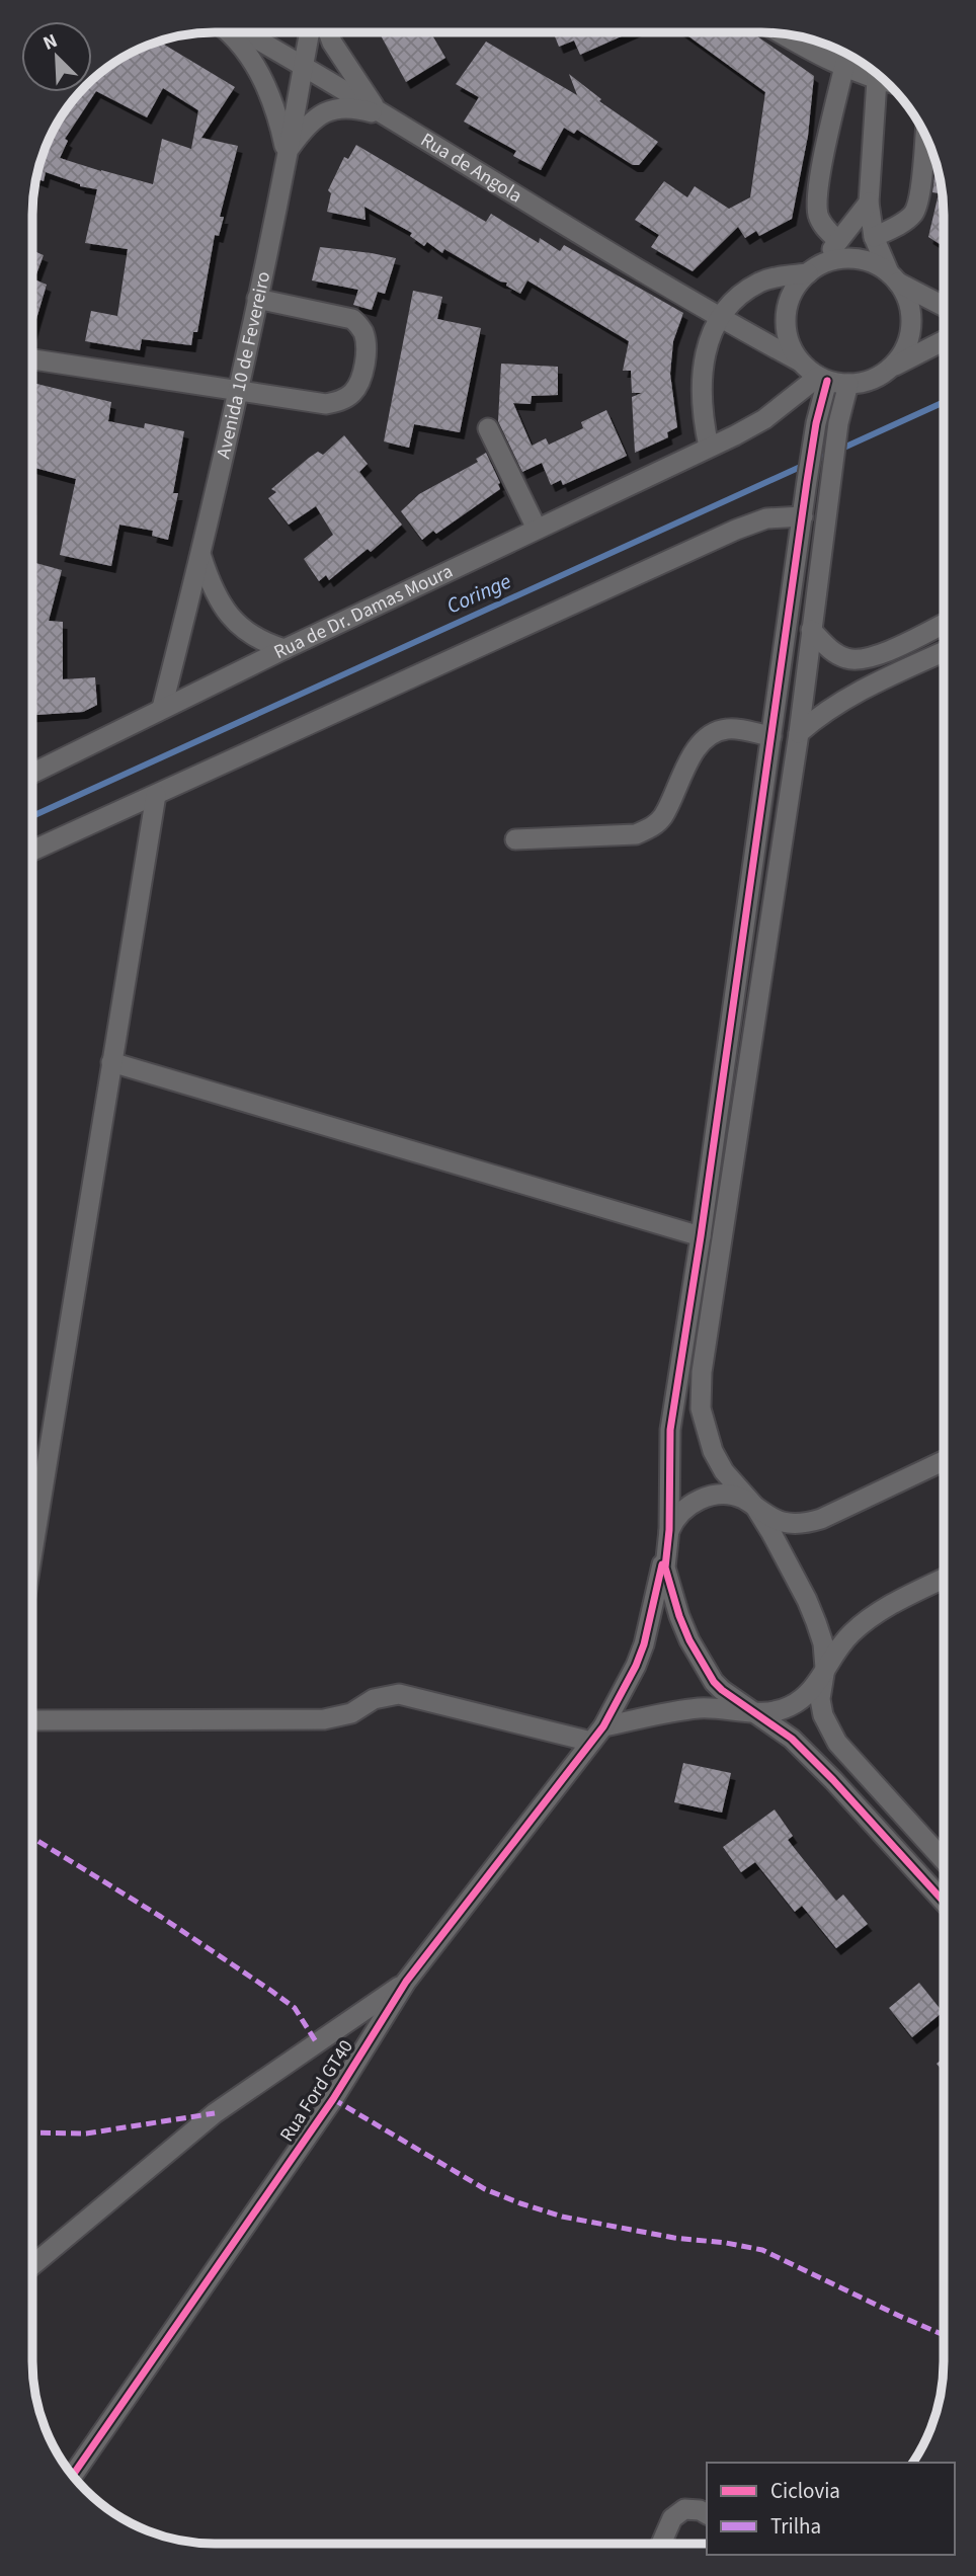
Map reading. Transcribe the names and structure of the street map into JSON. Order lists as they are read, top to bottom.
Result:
{
  "streets": {
    "street": [
      "Rua de Angola",
      "Avenida 10 de Fevereiro",
      "Rua de Dr. Damas Moura",
      "Rua Ford GT40"
    ]
  },
  "crossings": [
    ["Rua de Angola", "Avenida 10 de Fevereiro"],
    ["Rua de Angola", "Rua de Dr. Damas Moura"],
    ["Avenida 10 de Fevereiro", "Rua de Dr. Damas Moura"]
  ],
  "water": ["Coringe"],
  "legend": ["Ciclovia", "Trilha"],
  "north": "top left"
}
